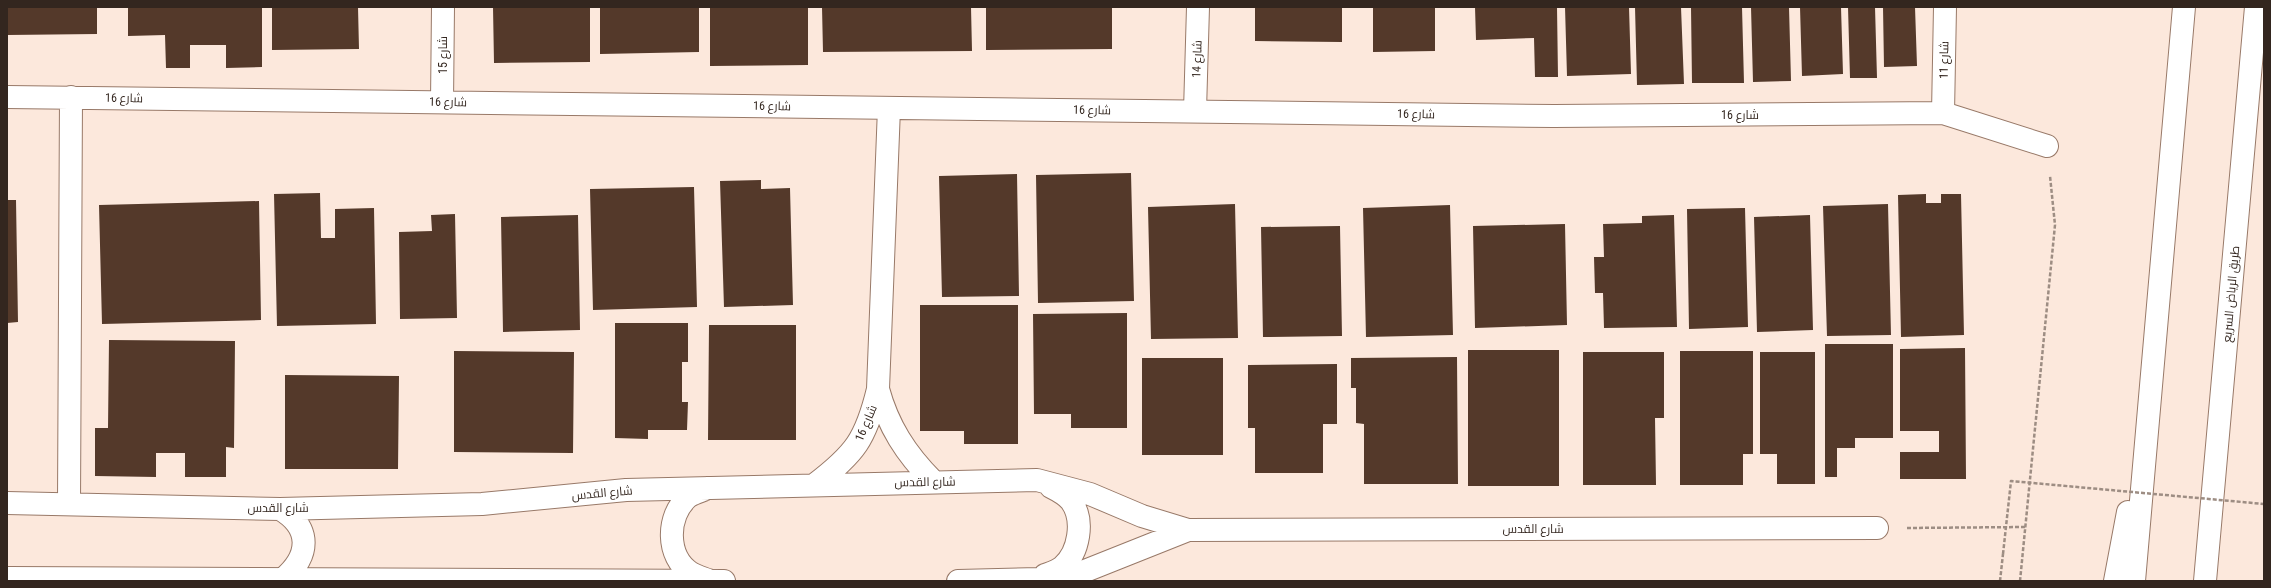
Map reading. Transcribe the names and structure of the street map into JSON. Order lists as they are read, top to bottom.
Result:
{
  "streets": {
    "main road": [
      "شارع 15",
      "شارع 14",
      "شارع 11",
      "شارع 16",
      "طريق الرياض السريع",
      "شارع القدس"
    ]
  },
  "crossings": [
    ["شارع 15", "شارع 16"],
    ["شارع 14", "شارع 16"],
    ["شارع 11", "شارع 16"],
    ["شارع 16", "شارع القدس"]
  ]
}
